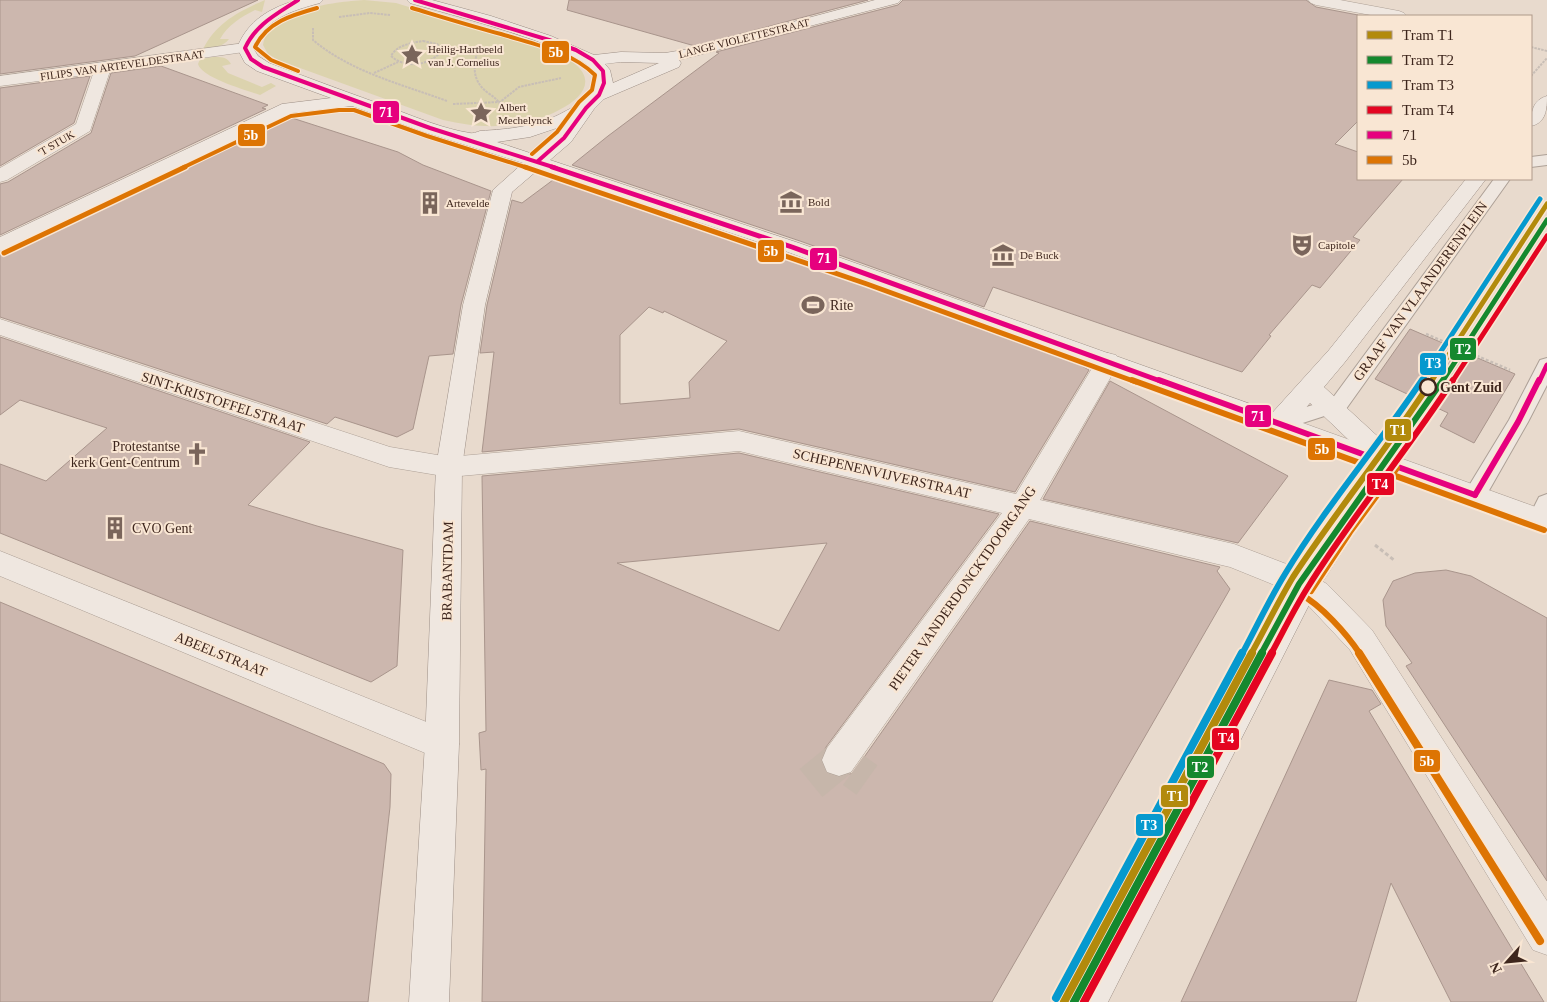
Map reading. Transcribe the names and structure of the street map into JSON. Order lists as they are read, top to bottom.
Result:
{
  "streets": {
    "street": [
      "LANGE VIOLETTESTRAAT",
      "FILIPS VAN ARTEVELDESTRAAT",
      "'T STUK",
      "GRAAF VAN VLAANDERENPLEIN",
      "SINT-KRISTOFFELSTRAAT",
      "SCHEPENENVIJVERSTRAAT",
      "BRABANTDAM",
      "PIETER VANDERDONCKTDOORGANG",
      "ABEELSTRAAT"
    ]
  },
  "crossings": [
    ["FILIPS VAN ARTEVELDESTRAAT", "'T STUK"],
    ["SINT-KRISTOFFELSTRAAT", "SCHEPENENVIJVERSTRAAT"],
    ["SINT-KRISTOFFELSTRAAT", "BRABANTDAM"],
    ["SCHEPENENVIJVERSTRAAT", "BRABANTDAM"],
    ["SCHEPENENVIJVERSTRAAT", "PIETER VANDERDONCKTDOORGANG"],
    ["BRABANTDAM", "ABEELSTRAAT"]
  ],
  "places": {
    "place": ["Heilig-Hartbeeld van J. Cornelius", "Albert Mechelynck"],
    "museum": ["Bold", "De Buck"],
    "building": ["Artevelde", "CVO Gent"],
    "theatre": ["Capitole"],
    "sports": ["Rite"],
    "other": ["Gent Zuid"],
    "church": ["Protestantse kerk Gent-Centrum"]
  },
  "lines": [
    "transit line 71",
    "transit line 5b",
    "tram line T3",
    "tram line T1",
    "tram line T2",
    "tram line T4"
  ],
  "legend": [
    "Tram T1",
    "Tram T2",
    "Tram T3",
    "Tram T4",
    "71",
    "5b"
  ],
  "north": "bottom left"
}
